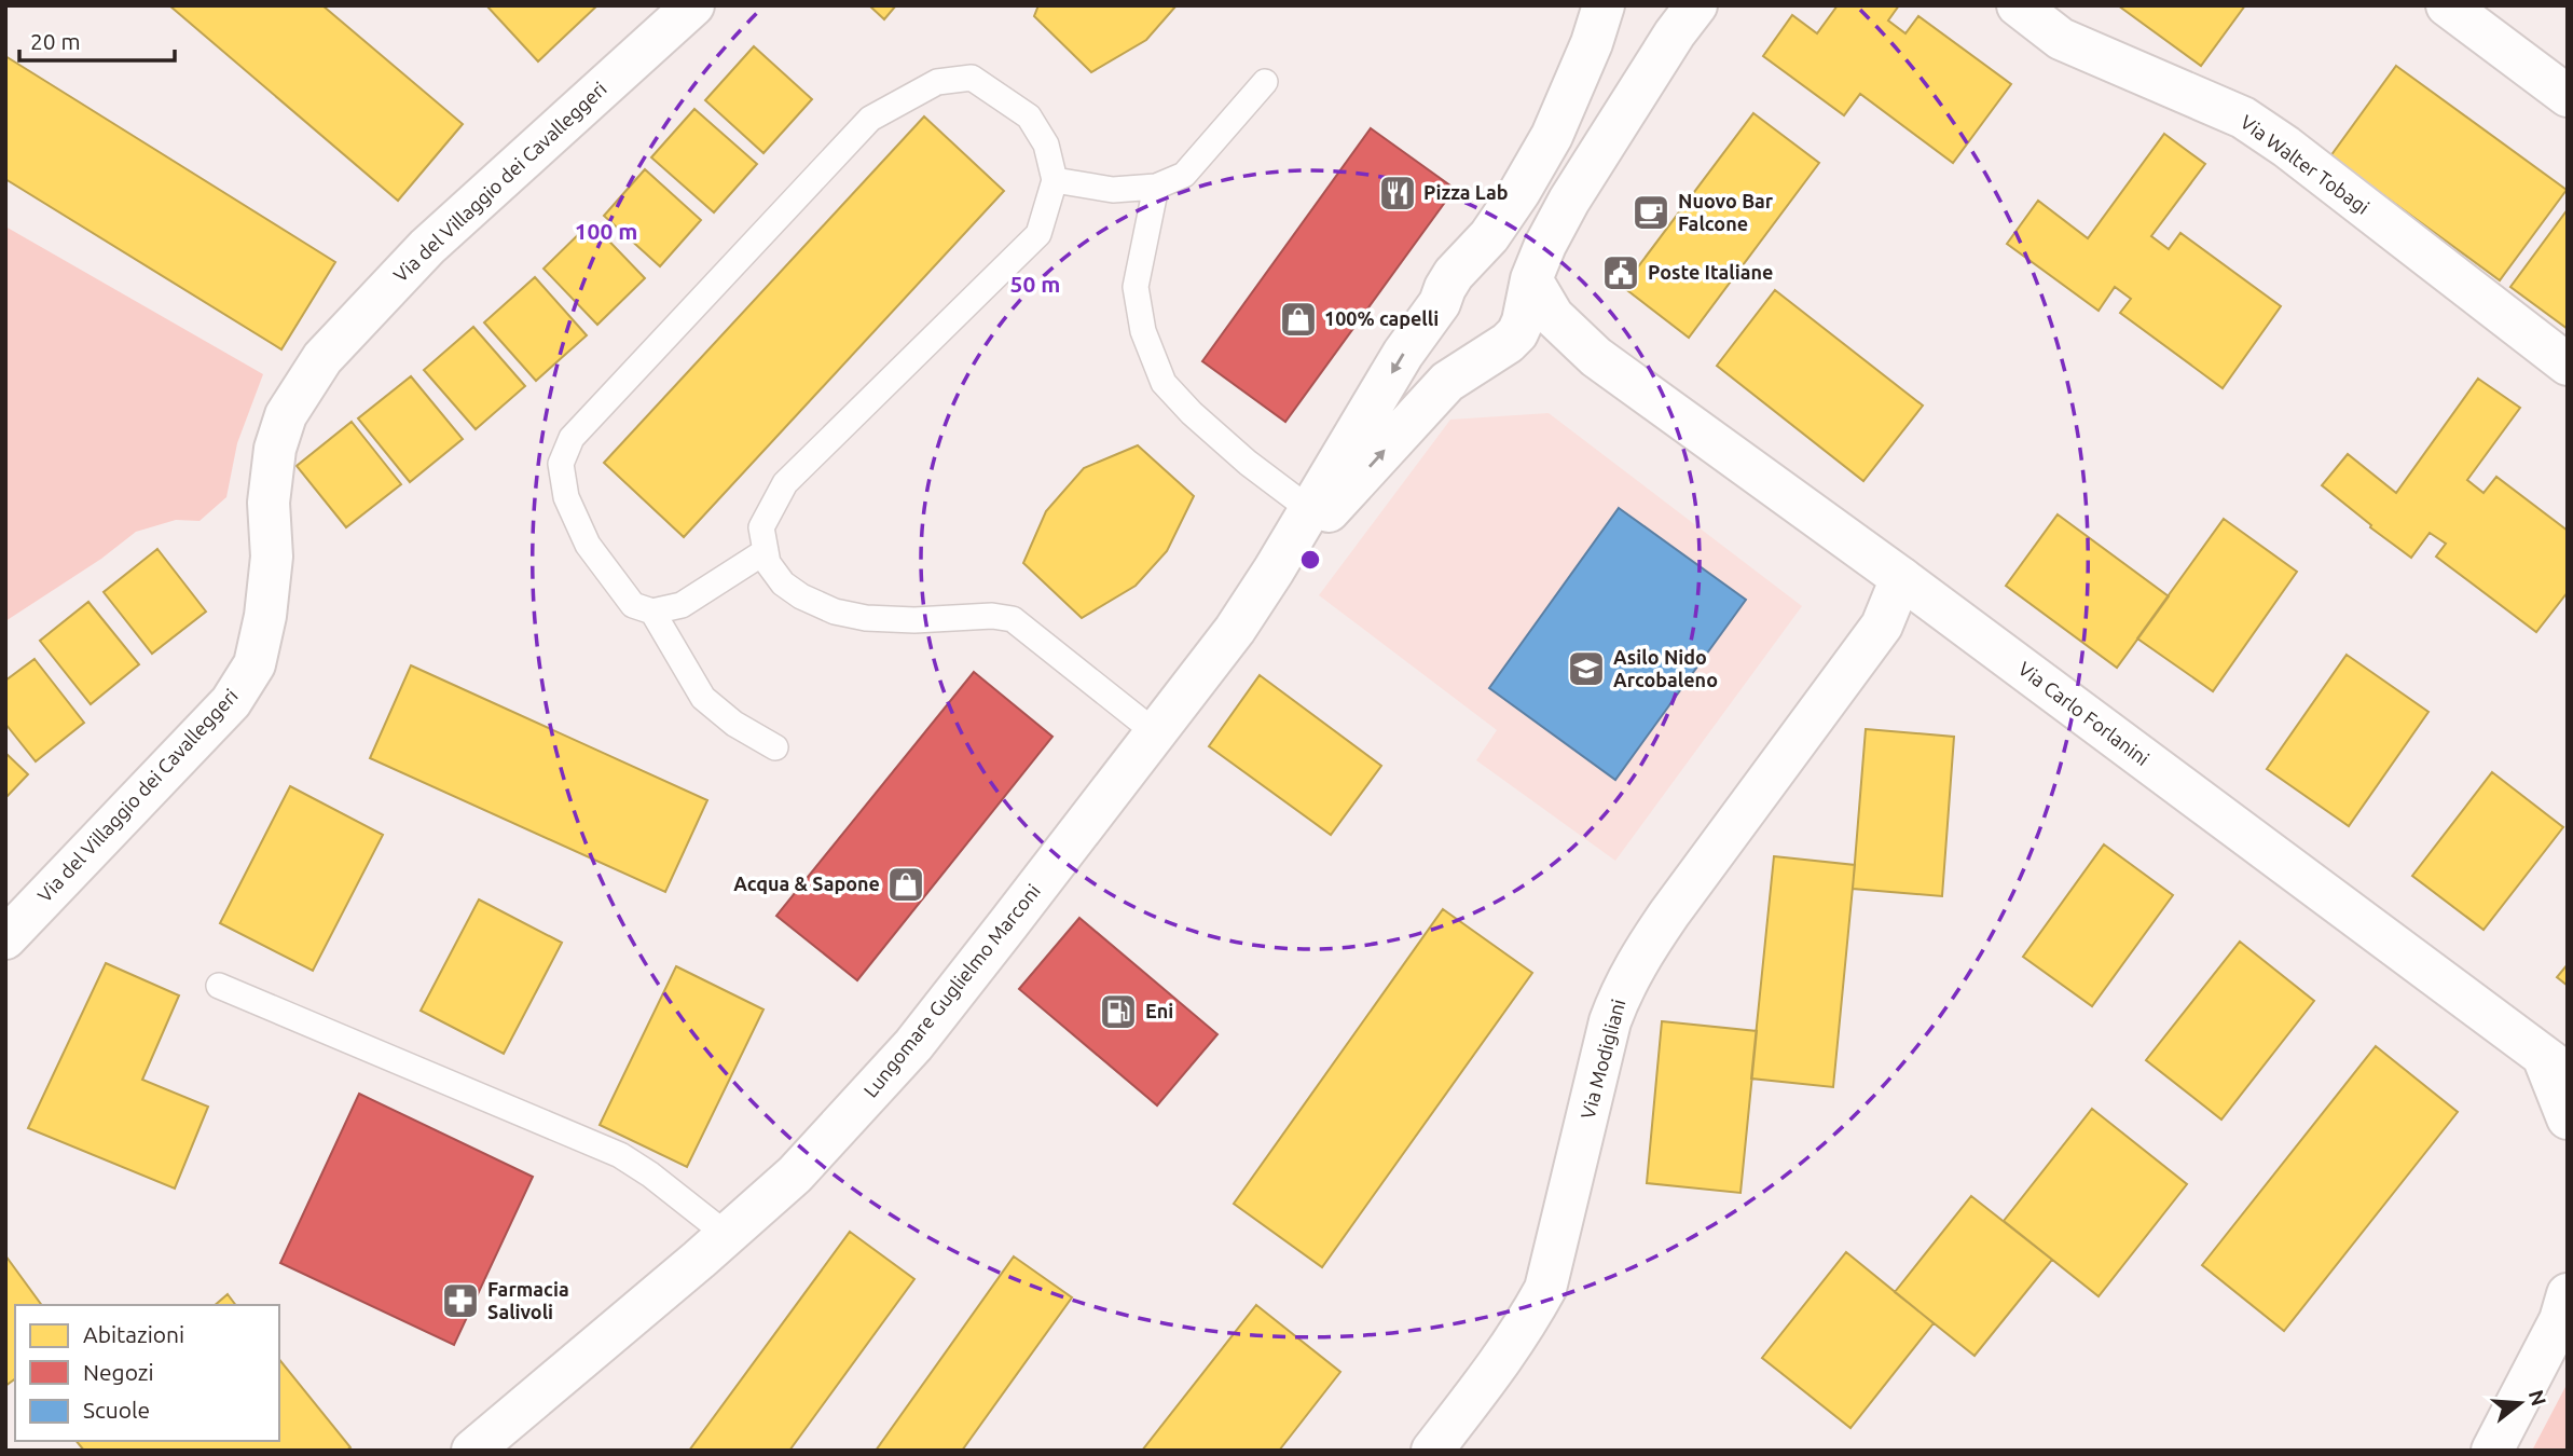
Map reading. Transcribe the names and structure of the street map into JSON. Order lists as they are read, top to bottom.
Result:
{
  "streets": {
    "street": [
      "Via Walter Tobagi",
      "Via del Villaggio dei Cavalleggeri",
      "Via Carlo Forlanini",
      "Lungomare Guglielmo Marconi",
      "Via Modigliani"
    ]
  },
  "crossings": [
    ["Via Carlo Forlanini", "Lungomare Guglielmo Marconi"],
    ["Via Carlo Forlanini", "Via Modigliani"]
  ],
  "places": {
    "restaurant": ["Pizza Lab"],
    "cafe": ["Nuovo Bar Falcone"],
    "public building": ["Poste Italiane"],
    "shop": ["100% capelli", "Acqua & Sapone"],
    "school or university": ["Asilo Nido Arcobaleno"],
    "fuel station": ["Eni"],
    "pharmacy": ["Farmacia Salivoli"]
  },
  "legend": ["Abitazioni", "Negozi", "Scuole"],
  "scale_bar": "20 m",
  "north": "right",
  "rings": ["100 m", "50 m"]
}
